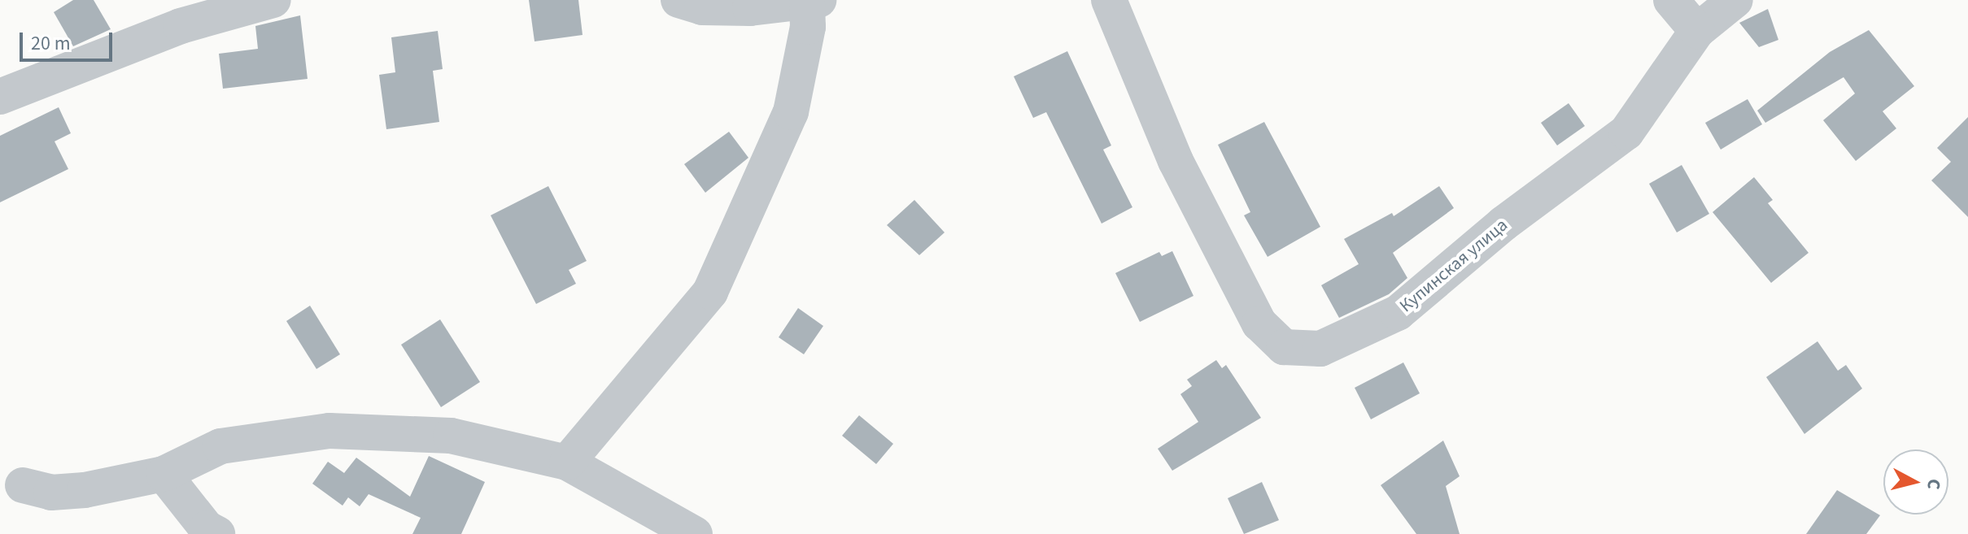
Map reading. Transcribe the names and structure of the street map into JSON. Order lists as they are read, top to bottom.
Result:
{
  "streets": {
    "street": ["Купинская улица"]
  },
  "scale_bar": "20 m",
  "north": "right"
}
